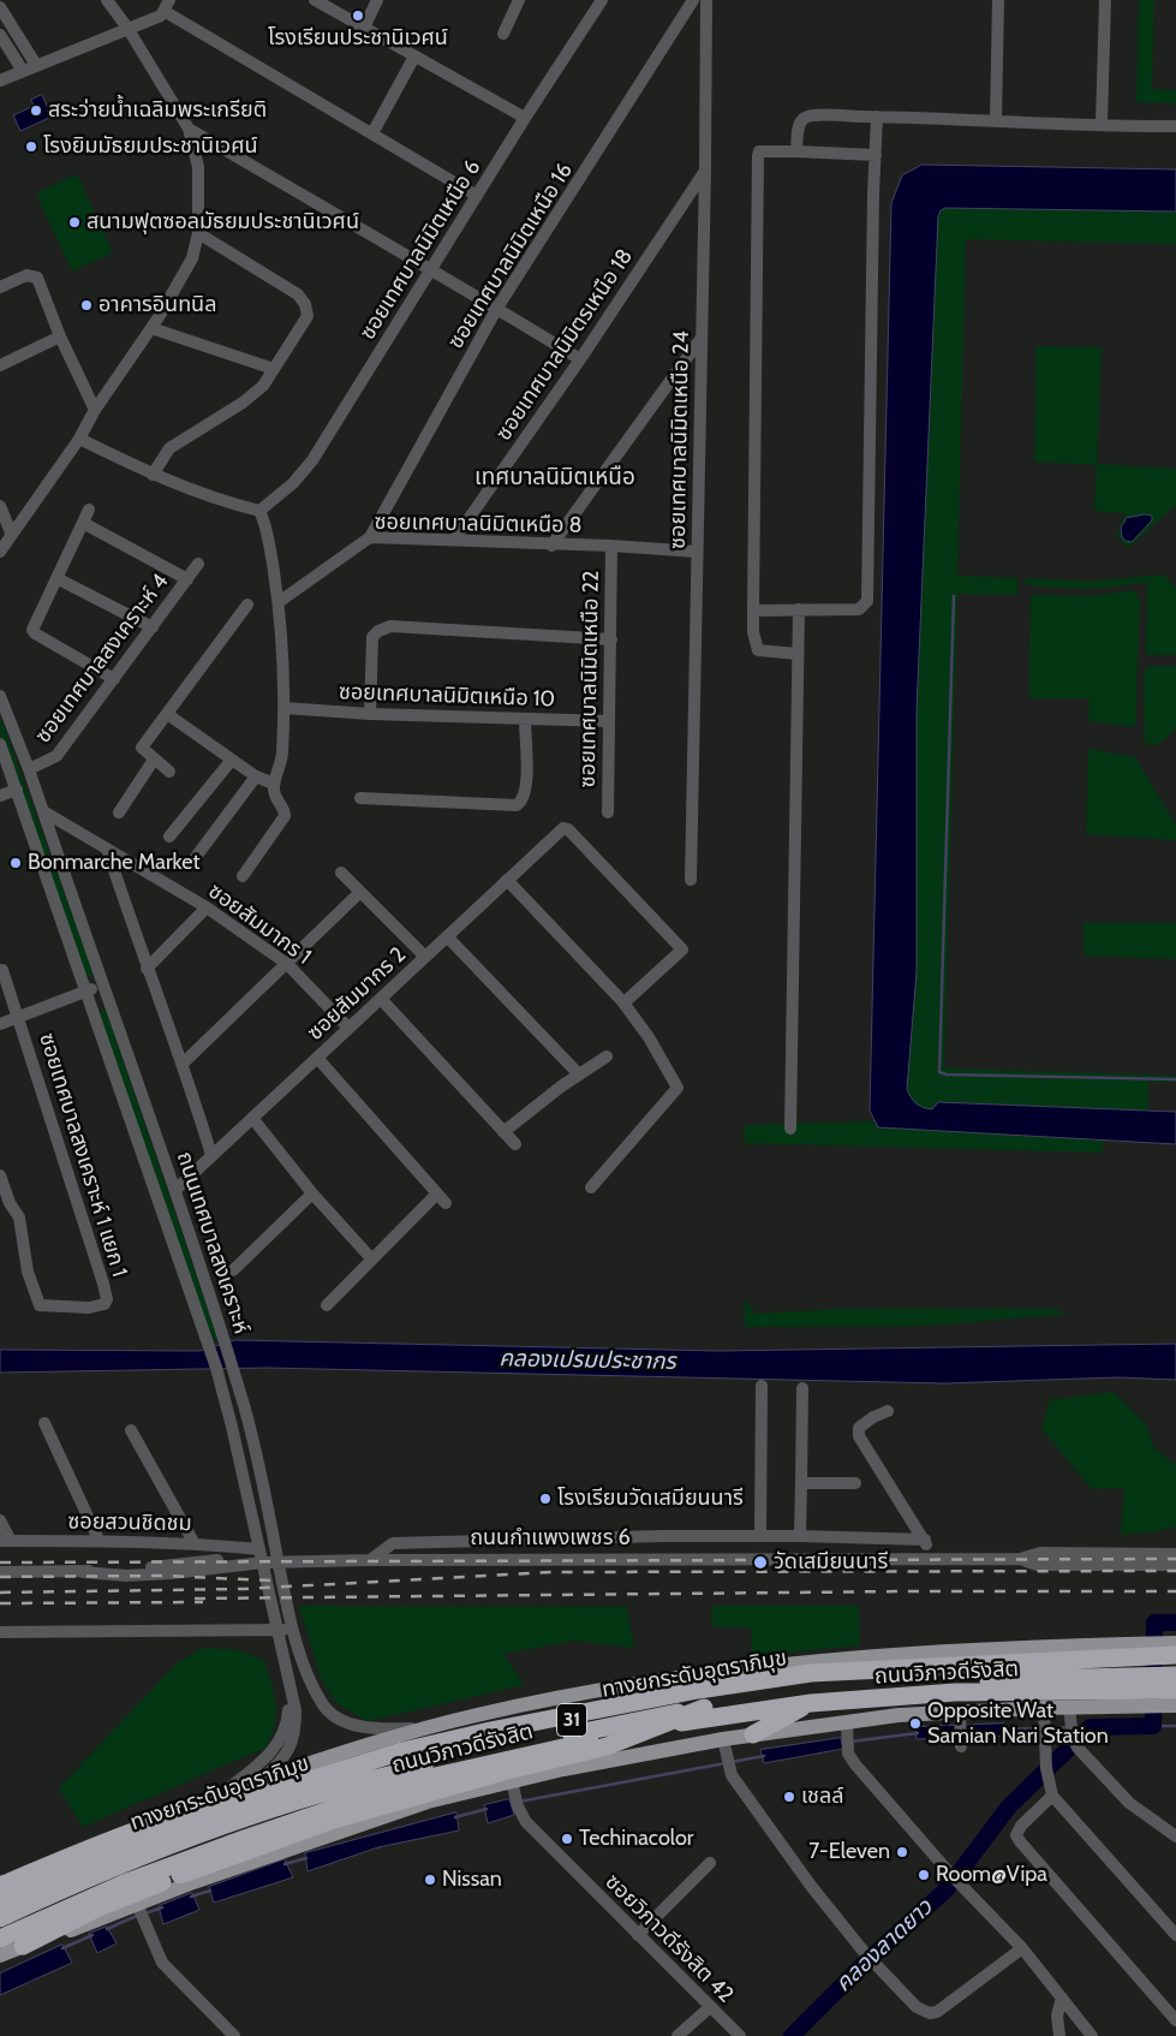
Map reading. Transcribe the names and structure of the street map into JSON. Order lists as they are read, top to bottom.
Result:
{
  "streets": {
    "highway": ["ถนนวิภาวดีรังสิต", "ทางยกระดับอุตราภิมุข", "31"],
    "street": [
      "ซอยเทศบาลนิมิตเหนือ 6",
      "ซอยเทศบาลนิมิตเหนือ 16",
      "ซอยเทศบาลนิมิตรเหนือ 18",
      "ซอยเทศบาลนิมิตเหนือ 24",
      "ซอยเทศบาลนิมิตเหนือ 8",
      "ซอยเทศบาลสงเคราะห์ 4",
      "ซอยเทศบาลนิมิตเหนือ 22",
      "ซอยเทศบาลนิมิตเหนือ 10",
      "ซอยสัมมากร 1",
      "ซอยสัมมากร 2",
      "ซอยเทศบาลสงเคราะห์ 1 แยก 1",
      "ถนนเทศบาลสงเคราะห์",
      "ซอยสวนชิดชม",
      "ถนนกำแพงเพชร 6",
      "ซอยวิภาวดีรังสิต 42"
    ]
  },
  "crossings": [
    ["ซอยเทศบาลนิมิตเหนือ 16", "ซอยเทศบาลนิมิตเหนือ 8"],
    ["ซอยเทศบาลนิมิตรเหนือ 18", "ซอยเทศบาลนิมิตเหนือ 24"],
    ["ซอยเทศบาลนิมิตรเหนือ 18", "ซอยเทศบาลนิมิตเหนือ 8"],
    ["ซอยเทศบาลนิมิตเหนือ 24", "ซอยเทศบาลนิมิตเหนือ 8"],
    ["ซอยเทศบาลนิมิตเหนือ 8", "ซอยเทศบาลนิมิตเหนือ 22"],
    ["ซอยเทศบาลสงเคราะห์ 4", "ถนนเทศบาลสงเคราะห์"],
    ["ซอยเทศบาลนิมิตเหนือ 22", "ซอยเทศบาลนิมิตเหนือ 10"],
    ["ซอยสัมมากร 1", "ซอยสัมมากร 2"],
    ["ซอยสัมมากร 1", "ถนนเทศบาลสงเคราะห์"],
    ["ซอยสัมมากร 2", "ถนนเทศบาลสงเคราะห์"],
    ["ถนนเทศบาลสงเคราะห์", "ซอยสวนชิดชม"],
    ["ถนนเทศบาลสงเคราะห์", "ถนนกำแพงเพชร 6"],
    ["ถนนเทศบาลสงเคราะห์", "ถนนวิภาวดีรังสิต"],
    ["ซอยสวนชิดชม", "ถนนกำแพงเพชร 6"],
    ["ถนนวิภาวดีรังสิต", "ทางยกระดับอุตราภิมุข"],
    ["ถนนวิภาวดีรังสิต", "ซอยวิภาวดีรังสิต 42"]
  ],
  "districts": ["เทศบาลนิมิตเหนือ"],
  "water": ["คลองเปรมประชากร", "คลองลาดยาว"],
  "places": [
    "โรงเรียนประชานิเวศน์",
    "สระว่ายนํ้าเฉลิมพระเกรียติ",
    "โรงยิมมัธยมประชานิเวศน์",
    "สนามฟุตซอลมัธยมประชานิเวศน์",
    "อาคารอินทนิล",
    "Bonmarche Market",
    "โรงเรียนวัดเสมียนนารี",
    "วัดเสมียนนารี",
    "Opposite Wat Samian Nari Station",
    "เชลล์",
    "Techinacolor",
    "7-Eleven",
    "Room@Vipa",
    "Nissan"
  ]
}
